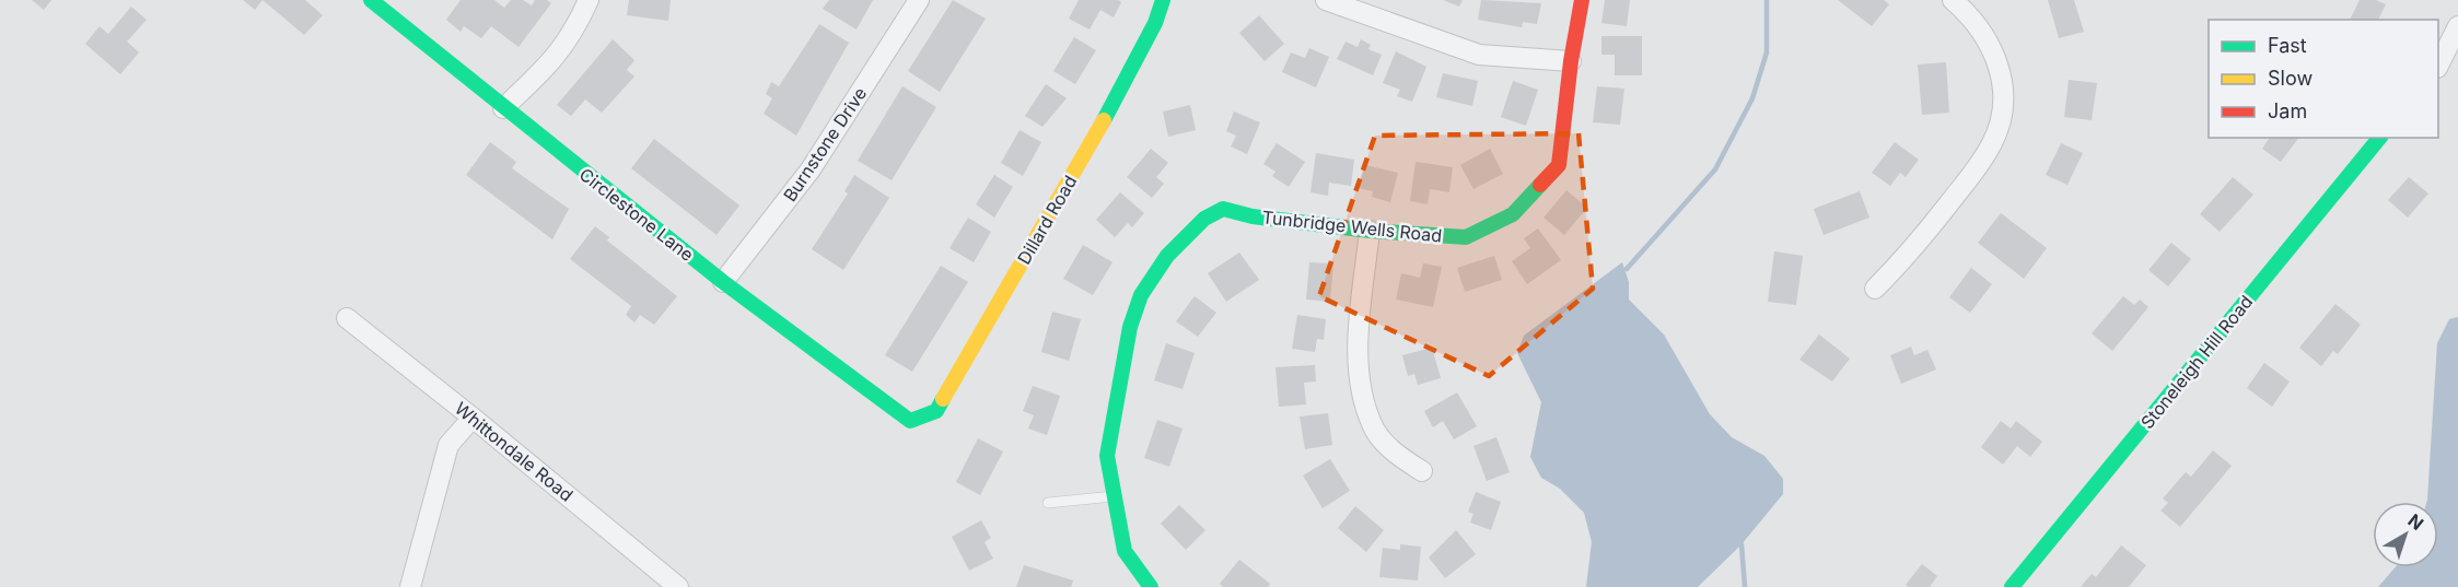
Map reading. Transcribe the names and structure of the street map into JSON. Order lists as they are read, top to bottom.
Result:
{
  "streets": {
    "street": [
      "Burnstone Drive",
      "Circlestone Lane",
      "Dillard Road",
      "Tunbridge Wells Road",
      "Stoneleigh Hill Road",
      "Whittondale Road"
    ]
  },
  "crossings": [
    ["Burnstone Drive", "Circlestone Lane"],
    ["Circlestone Lane", "Dillard Road"]
  ],
  "legend": ["Fast", "Slow", "Jam"],
  "north": "top right"
}
